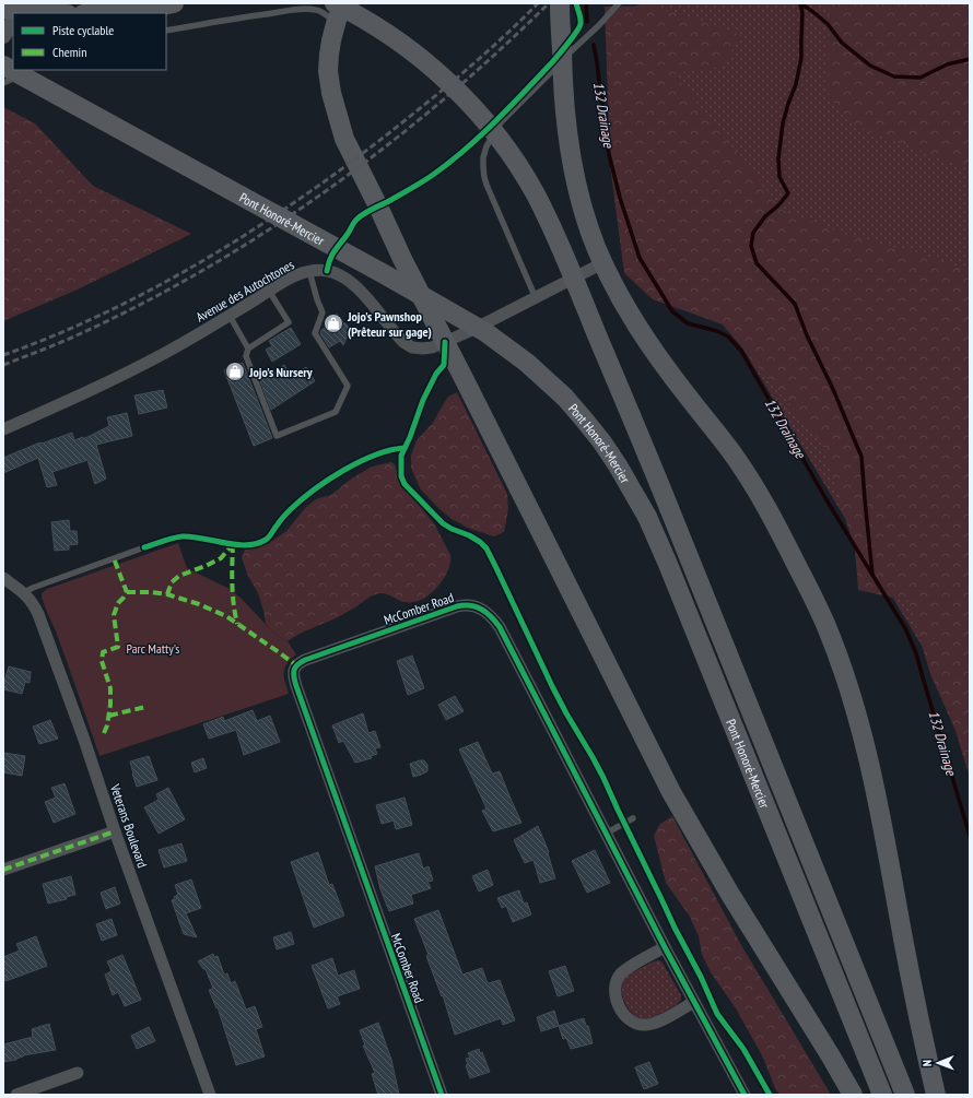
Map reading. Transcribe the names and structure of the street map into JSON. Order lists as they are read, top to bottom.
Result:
{
  "streets": {
    "highway": ["Pont Honoré-Mercier"],
    "street": ["Avenue des Autochtones", "McComber Road", "Veterans Boulevard"]
  },
  "water": ["132 Drainage"],
  "parks": ["Parc Matty's"],
  "places": {
    "shop": ["Jojo's Pawnshop (Prêteur sur gage)", "Jojo's Nursery"]
  },
  "legend": ["Piste cyclable", "Chemin"],
  "north": "left"
}
